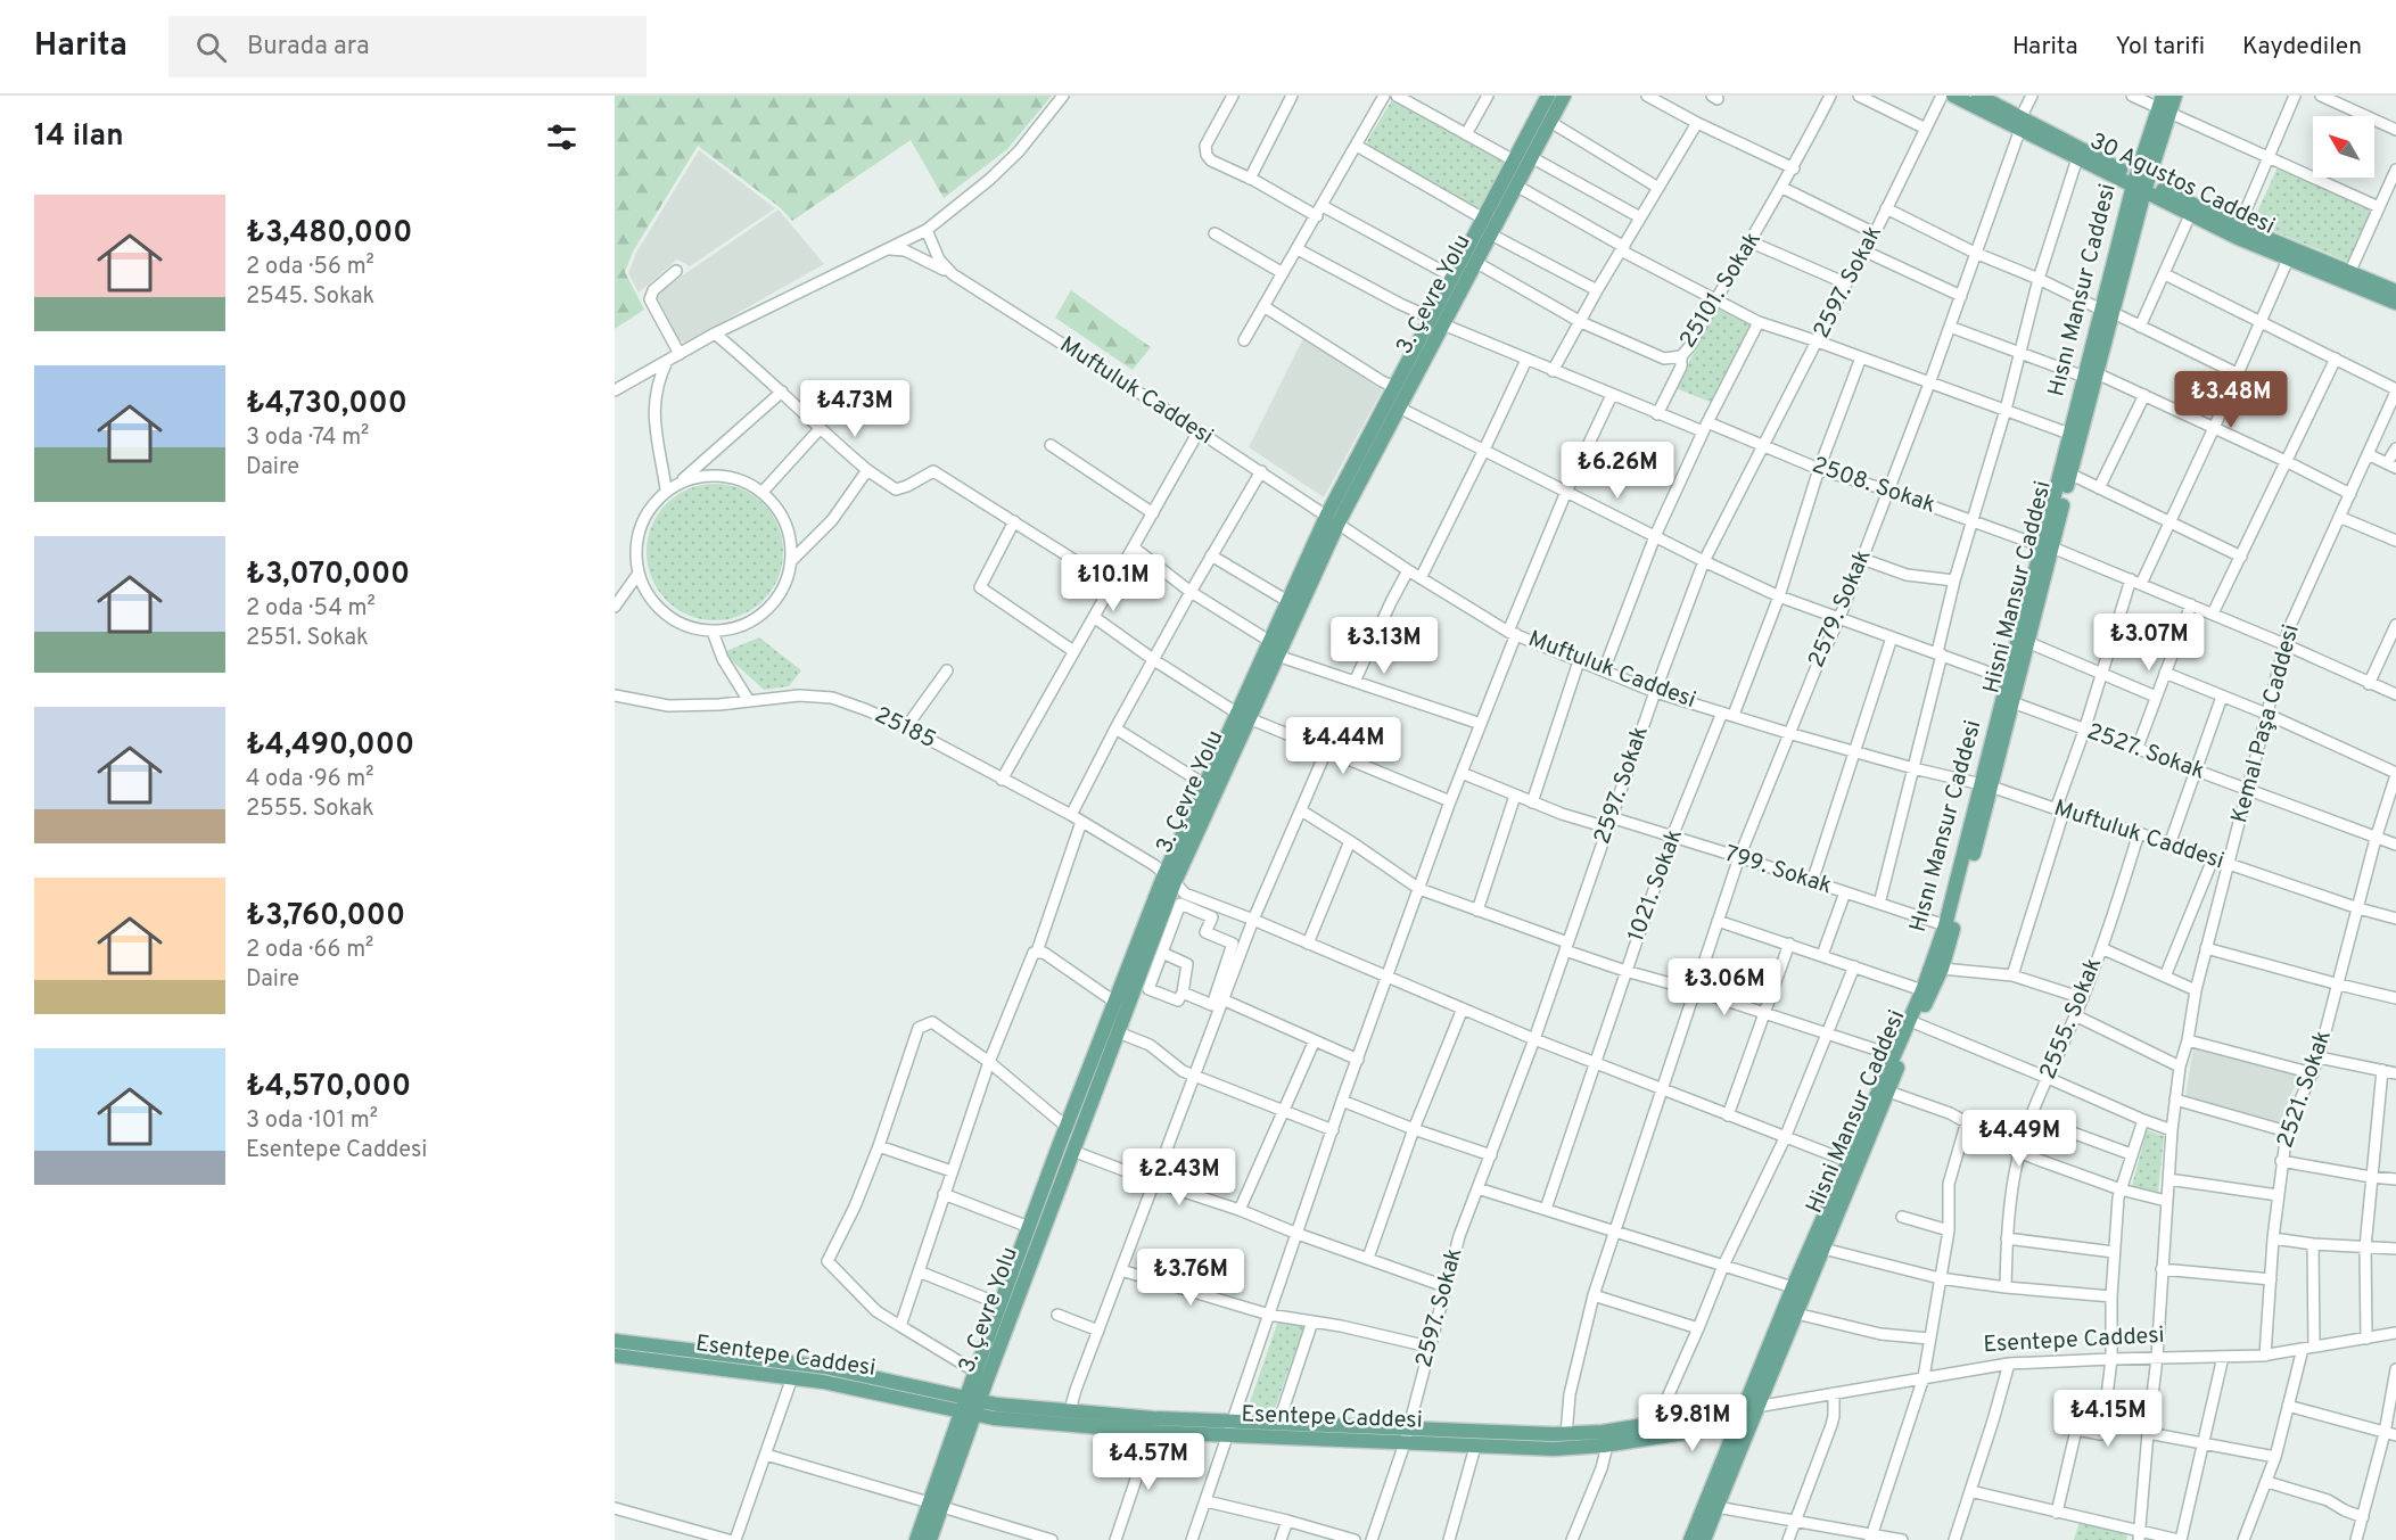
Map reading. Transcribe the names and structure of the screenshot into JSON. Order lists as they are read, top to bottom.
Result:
{
  "streets": {
    "main road": [
      "30 Agustos Caddesi",
      "Hısnı Mansur Caddesi",
      "3. Çevre Yolu",
      "Hisni Mansur Caddesi",
      "Esentepe Caddesi"
    ],
    "street": [
      "2597. Sokak",
      "25101. Sokak",
      "Muftuluk Caddesi",
      "2508. Sokak",
      "2579. Sokak",
      "Kemal Paşa Caddesi",
      "25185",
      "2527. Sokak",
      "799. Sokak",
      "1021. Sokak",
      "2555. Sokak",
      "2521. Sokak"
    ]
  },
  "crossings": [
    ["30 Agustos Caddesi", "Hisni Mansur Caddesi"],
    ["30 Agustos Caddesi", "2579. Sokak"],
    ["2597. Sokak", "Muftuluk Caddesi"],
    ["2597. Sokak", "2508. Sokak"],
    ["2597. Sokak", "25185"],
    ["2597. Sokak", "799. Sokak"],
    ["2597. Sokak", "Esentepe Caddesi"],
    ["25101. Sokak", "3. Çevre Yolu"],
    ["Hısnı Mansur Caddesi", "Muftuluk Caddesi"],
    ["Hısnı Mansur Caddesi", "2508. Sokak"],
    ["Hısnı Mansur Caddesi", "Hisni Mansur Caddesi"],
    ["Hısnı Mansur Caddesi", "25185"],
    ["Hısnı Mansur Caddesi", "799. Sokak"],
    ["Hısnı Mansur Caddesi", "Esentepe Caddesi"],
    ["3. Çevre Yolu", "Muftuluk Caddesi"],
    ["3. Çevre Yolu", "2508. Sokak"],
    ["3. Çevre Yolu", "25185"],
    ["3. Çevre Yolu", "Esentepe Caddesi"],
    ["Muftuluk Caddesi", "Hisni Mansur Caddesi"],
    ["Muftuluk Caddesi", "2579. Sokak"],
    ["Muftuluk Caddesi", "Kemal Paşa Caddesi"],
    ["Muftuluk Caddesi", "1021. Sokak"],
    ["Muftuluk Caddesi", "2555. Sokak"],
    ["Muftuluk Caddesi", "2521. Sokak"],
    ["2508. Sokak", "Hisni Mansur Caddesi"],
    ["2508. Sokak", "2579. Sokak"],
    ["2508. Sokak", "Kemal Paşa Caddesi"],
    ["2508. Sokak", "1021. Sokak"],
    ["Hisni Mansur Caddesi", "2527. Sokak"],
    ["Hisni Mansur Caddesi", "Esentepe Caddesi"],
    ["2579. Sokak", "25185"],
    ["2579. Sokak", "799. Sokak"],
    ["2579. Sokak", "Esentepe Caddesi"],
    ["Kemal Paşa Caddesi", "2527. Sokak"],
    ["Kemal Paşa Caddesi", "Esentepe Caddesi"],
    ["25185", "1021. Sokak"],
    ["2527. Sokak", "2521. Sokak"],
    ["799. Sokak", "1021. Sokak"],
    ["2521. Sokak", "Esentepe Caddesi"]
  ],
  "north": "top left",
  "page": {
    "header": "Harita",
    "search": "Burada ara",
    "nav": ["Harita", "Yol tarifi", "Kaydedilen"],
    "heading": "14 ilan",
    "list": [
      {
        "name": "₺3,480,000",
        "note": "2 oda · 56 m² · 2545. Sokak"
      },
      {
        "name": "₺4,730,000",
        "note": "3 oda · 74 m² · Daire"
      },
      {
        "name": "₺3,070,000",
        "note": "2 oda · 54 m² · 2551. Sokak"
      },
      {
        "name": "₺4,490,000",
        "note": "4 oda · 96 m² · 2555. Sokak"
      },
      {
        "name": "₺3,760,000",
        "note": "2 oda · 66 m² · Daire"
      },
      {
        "name": "₺4,570,000",
        "note": "3 oda · 101 m² · Esentepe Caddesi"
      }
    ],
    "price": [
      "₺3.48M",
      "₺4.73M",
      "₺6.26M",
      "₺10.1M",
      "₺3.07M",
      "₺3.13M",
      "₺4.44M",
      "₺3.06M",
      "₺4.49M",
      "₺2.43M",
      "₺3.76M",
      "₺4.15M",
      "₺9.81M",
      "₺4.57M"
    ]
  }
}
